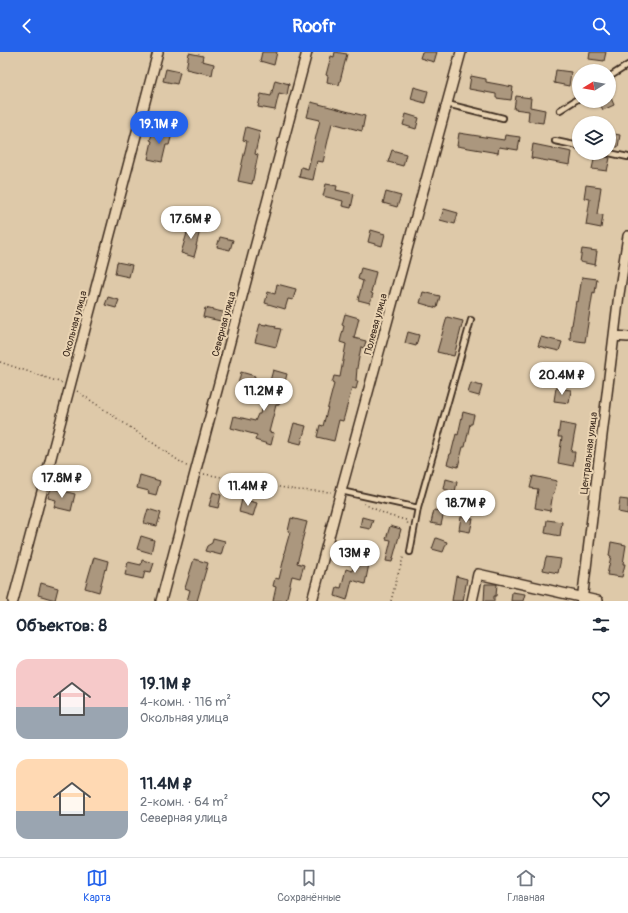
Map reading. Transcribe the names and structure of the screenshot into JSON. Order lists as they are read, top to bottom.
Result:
{
  "streets": {
    "street": [
      "Окольная улица",
      "Северная улица",
      "Полевая улица",
      "Центральная улица"
    ]
  },
  "north": "left",
  "page": {
    "header": "Roofr",
    "price": [
      "19.1M ₽",
      "17.6M ₽",
      "20.4M ₽",
      "11.2M ₽",
      "17.8M ₽",
      "11.4M ₽",
      "18.7M ₽",
      "13M ₽"
    ],
    "heading": "Объектов: 8",
    "list": [
      {
        "name": "19.1M ₽",
        "note": "4-комн. · 116 m² · Окольная улица"
      },
      {
        "name": "11.4M ₽",
        "note": "2-комн. · 64 m² · Северная улица"
      }
    ],
    "tabs": ["Карта", "Сохранённые", "Главная"]
  }
}
